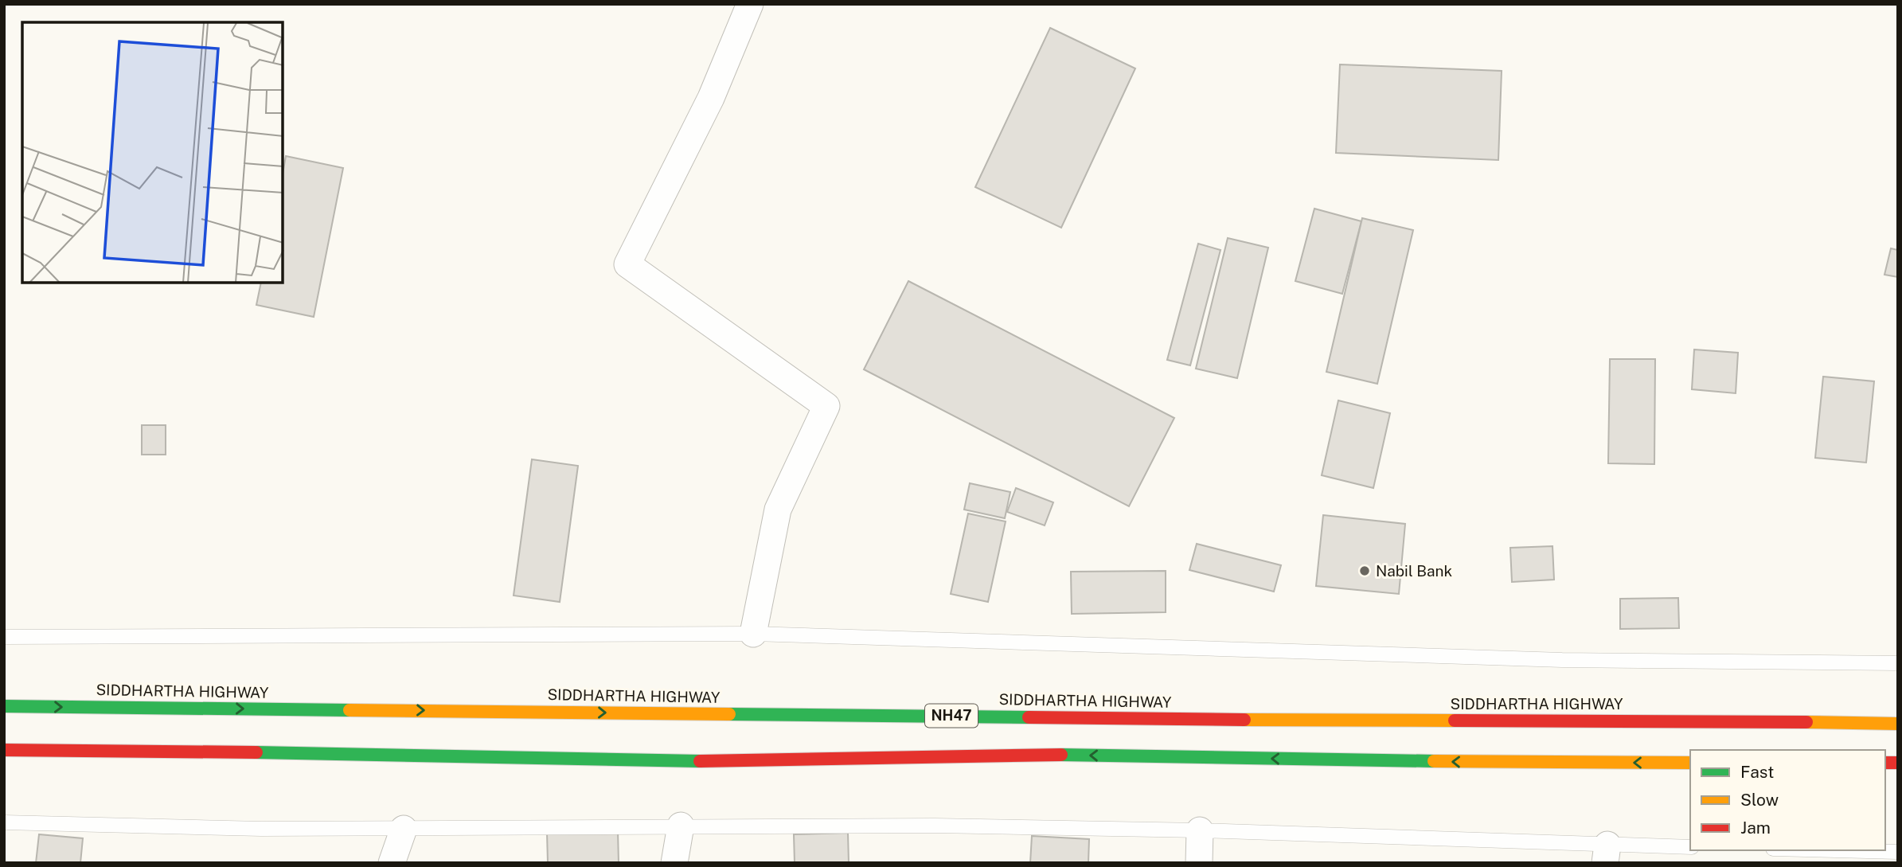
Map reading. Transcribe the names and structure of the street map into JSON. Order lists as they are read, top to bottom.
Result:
{
  "streets": {
    "highway": ["SIDDHARTHA HIGHWAY", "NH47"]
  },
  "places": ["Nabil Bank"],
  "legend": ["Fast", "Slow", "Jam"]
}
